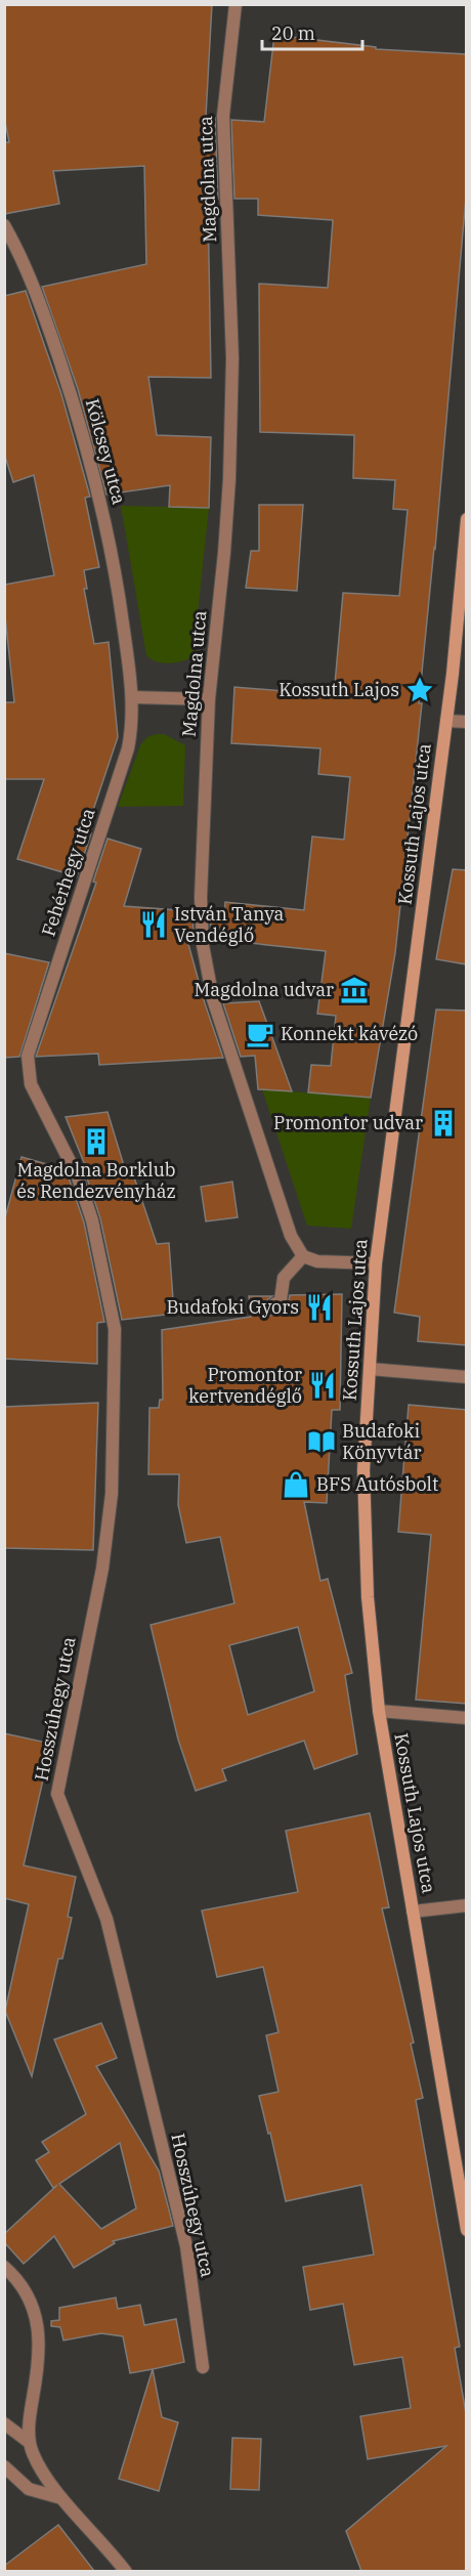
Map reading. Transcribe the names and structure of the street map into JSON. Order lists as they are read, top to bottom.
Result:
{
  "streets": {
    "main road": ["Kossuth Lajos utca"],
    "street": [
      "Magdolna utca",
      "Kölcsey utca",
      "Fehérhegy utca",
      "Hosszúhegy utca"
    ]
  },
  "crossings": [
    ["Kölcsey utca", "Fehérhegy utca"],
    ["Fehérhegy utca", "Hosszúhegy utca"]
  ],
  "places": {
    "place": ["Kossuth Lajos"],
    "restaurant": ["István Tanya Vendéglő", "Budafoki Gyors", "Promontor kertvendéglő"],
    "museum": ["Magdolna udvar"],
    "cafe": ["Konnekt kávézó"],
    "building": ["Promontor udvar", "Magdolna Borklub és Rendezvényház"],
    "library": ["Budafoki Könyvtár"],
    "shop": ["BFS Autósbolt"]
  },
  "scale_bar": "20 m"
}
